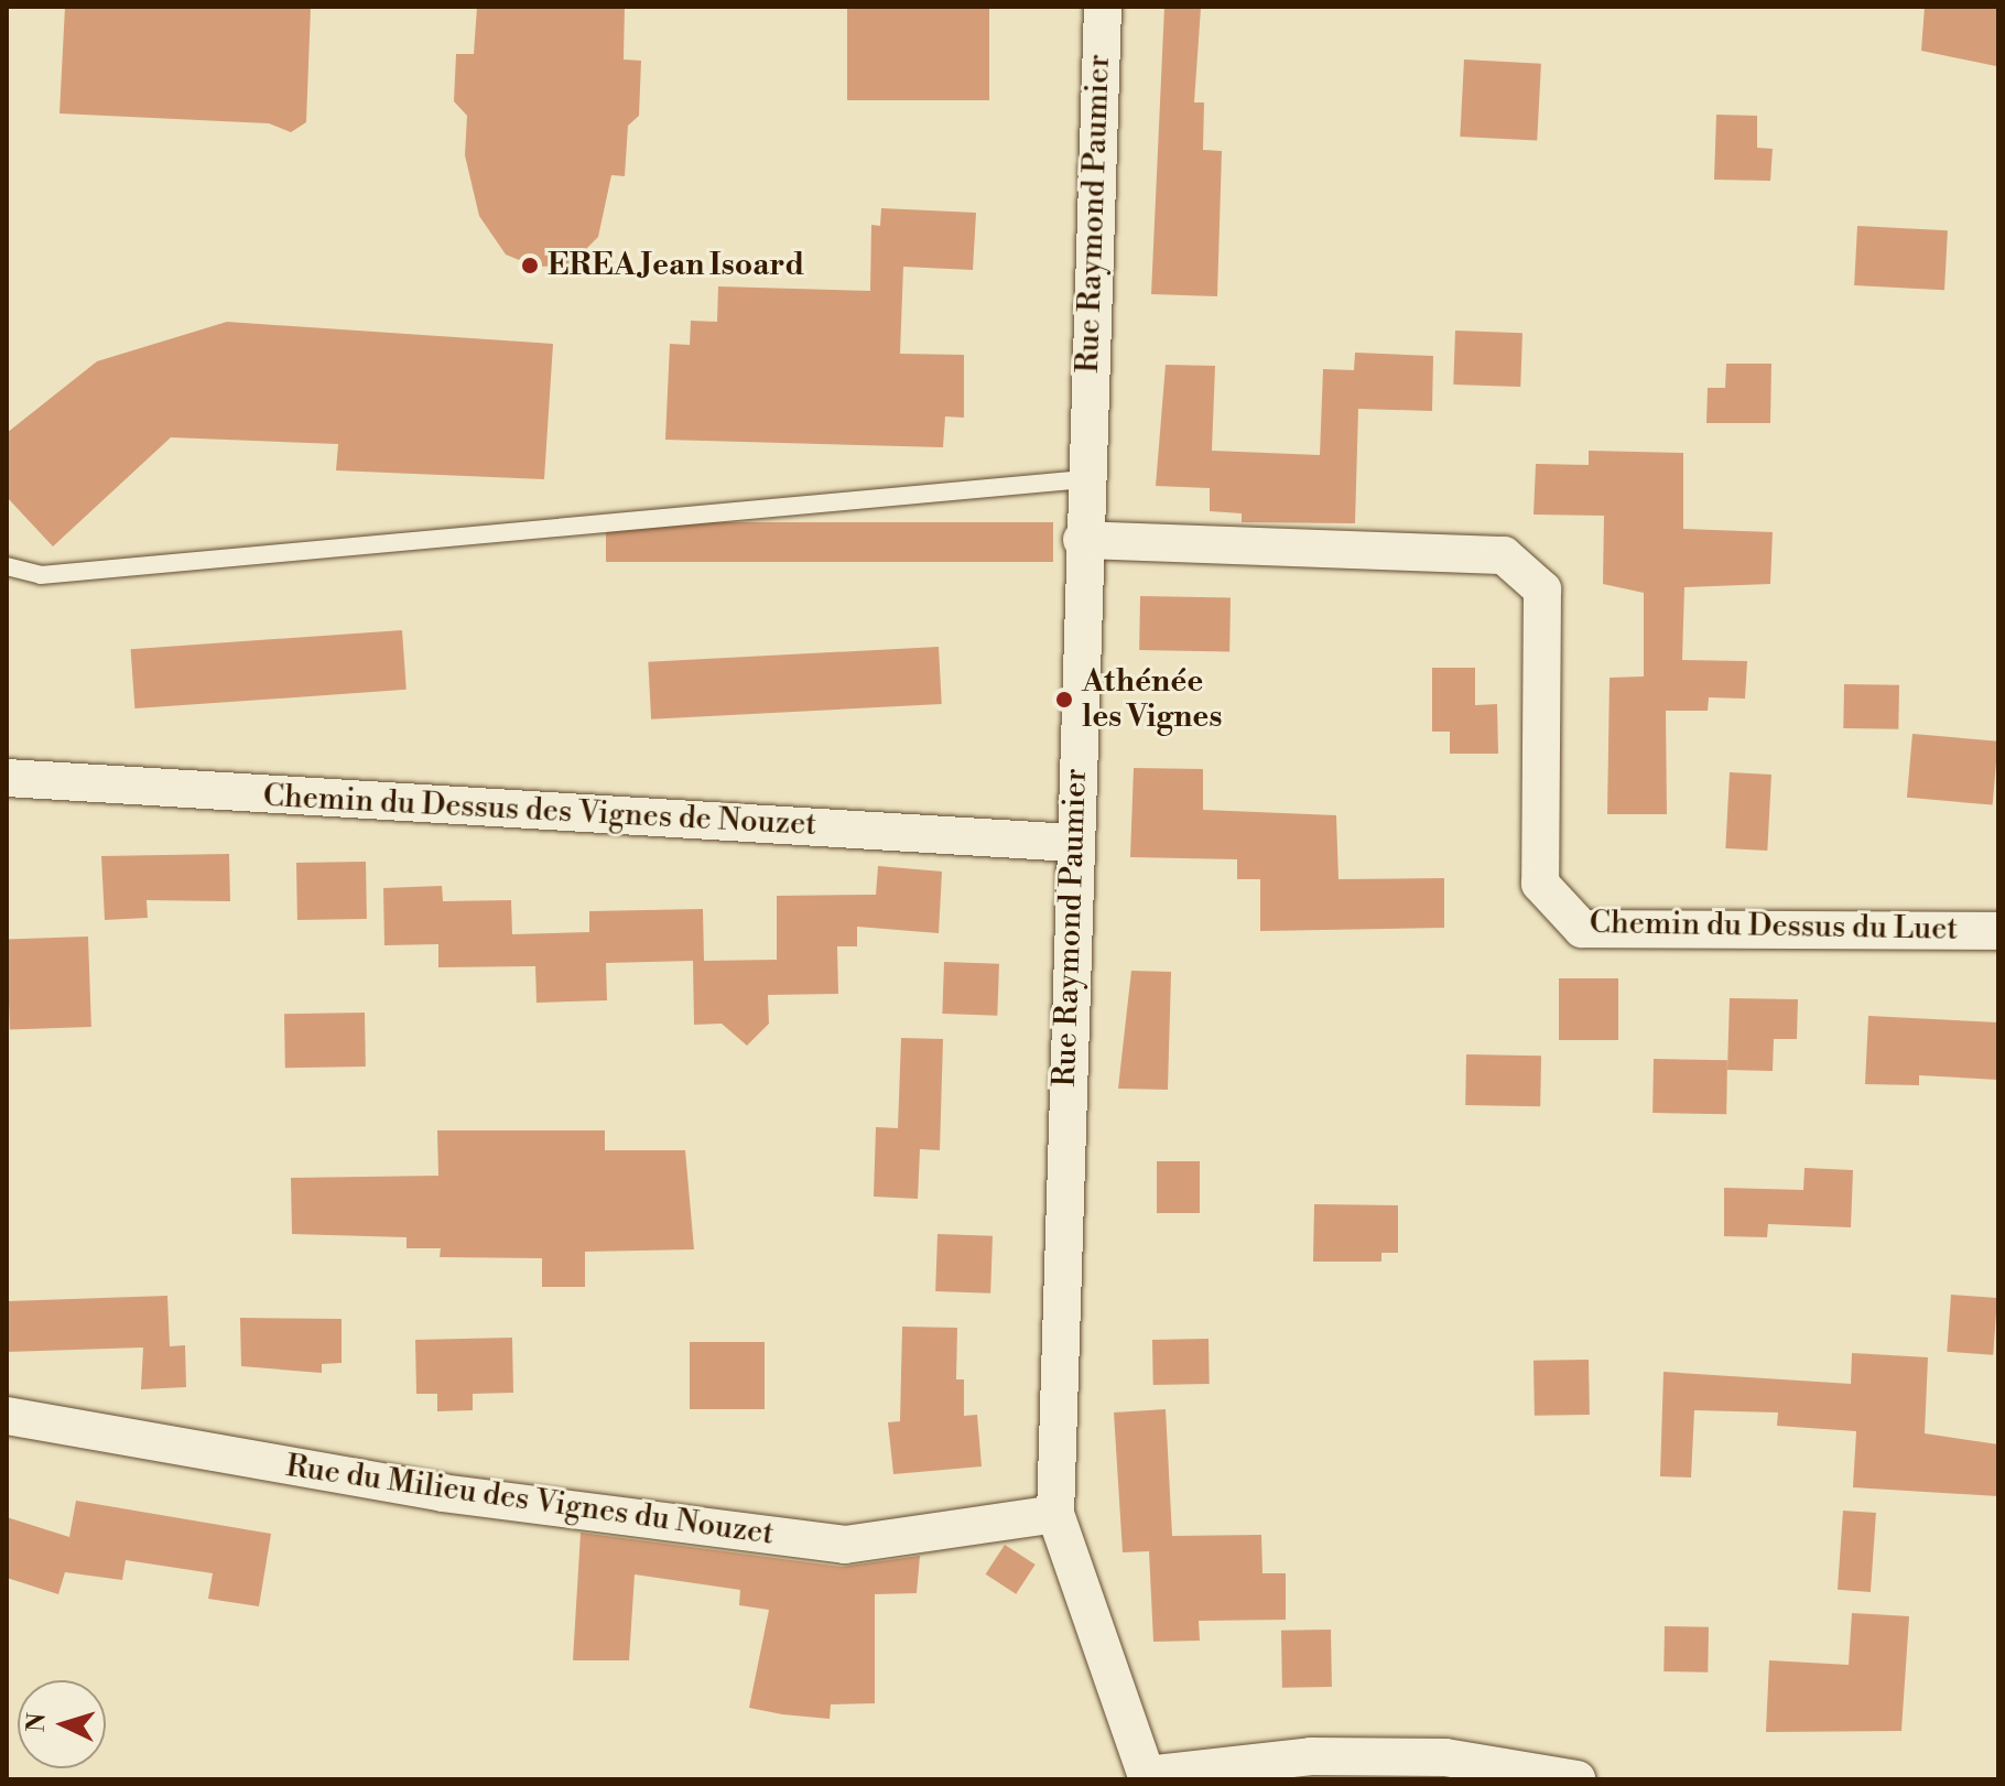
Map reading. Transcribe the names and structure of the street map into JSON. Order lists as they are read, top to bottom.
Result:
{
  "streets": {
    "street": [
      "Rue Raymond Paumier",
      "Chemin du Dessus des Vignes de Nouzet",
      "Chemin du Dessus du Luet",
      "Rue du Milieu des Vignes du Nouzet"
    ]
  },
  "crossings": [
    ["Rue Raymond Paumier", "Chemin du Dessus des Vignes de Nouzet"],
    ["Rue Raymond Paumier", "Chemin du Dessus du Luet"],
    ["Rue Raymond Paumier", "Rue du Milieu des Vignes du Nouzet"]
  ],
  "places": ["EREA Jean Isoard", "Athénée les Vignes"],
  "north": "left"
}
